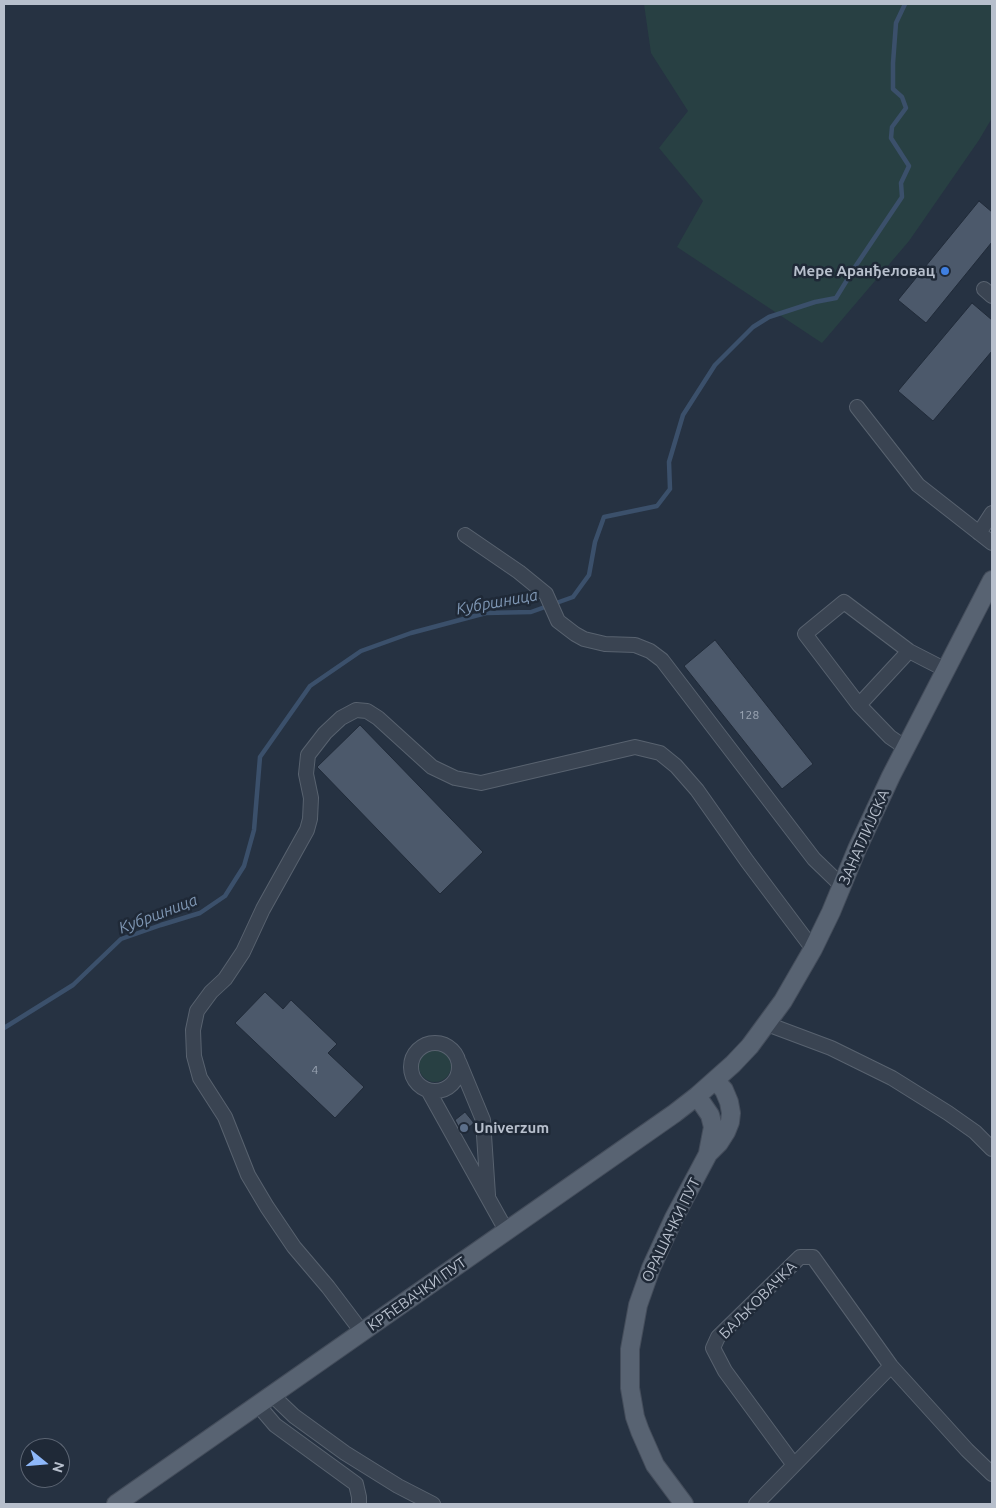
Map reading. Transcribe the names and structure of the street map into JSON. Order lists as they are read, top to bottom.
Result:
{
  "streets": {
    "main road": ["ЗАНАТЛИЈСКА", "ОРАШАЧКИ ПУТ", "КРЋЕВАЧКИ ПУТ"],
    "street": ["БАЉКОВАЧКА"]
  },
  "crossings": [
    ["ЗАНАТЛИЈСКА", "КРЋЕВАЧКИ ПУТ"]
  ],
  "water": ["Кубршница"],
  "places": ["Мере Аранђеловац", "Univerzum"],
  "house_numbers": ["128", "4"],
  "north": "right"
}
